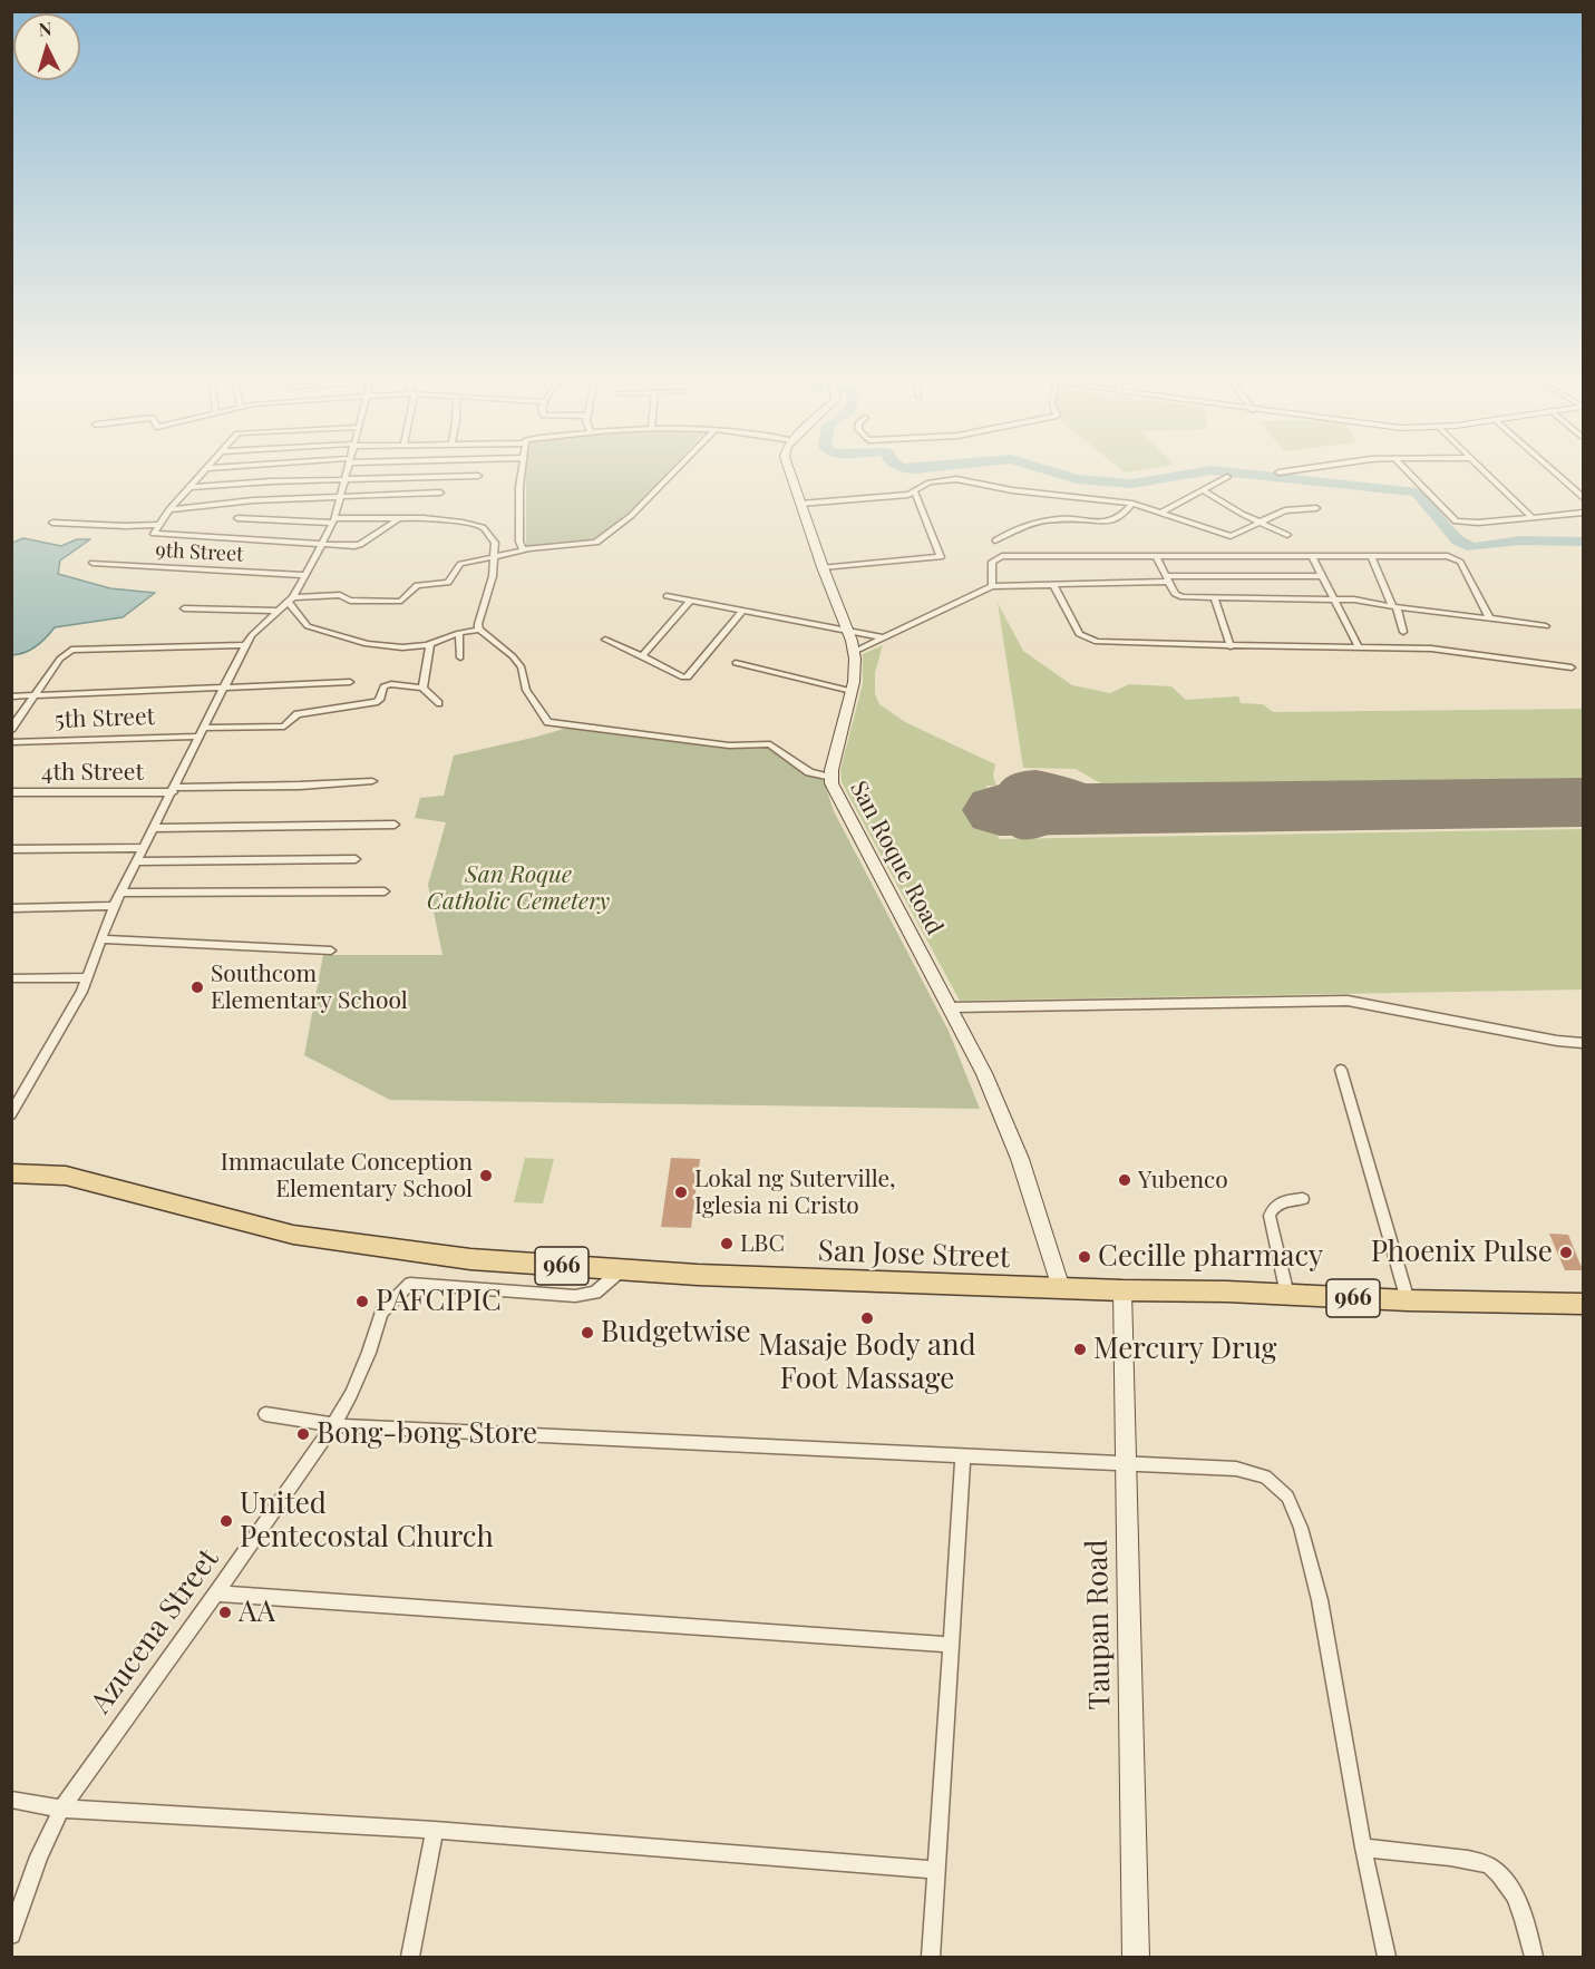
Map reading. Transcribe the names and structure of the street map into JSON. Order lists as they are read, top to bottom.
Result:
{
  "streets": {
    "main road": [
      "San Roque Road",
      "San Jose Street",
      "966",
      "Taupan Road"
    ],
    "street": [
      "9th Street",
      "5th Street",
      "4th Street",
      "Azucena Street"
    ]
  },
  "crossings": [
    ["San Roque Road", "San Jose Street"],
    ["San Jose Street", "Taupan Road"],
    ["San Jose Street", "Azucena Street"]
  ],
  "parks": ["San Roque Catholic Cemetery"],
  "places": [
    "Southcom Elementary School",
    "Immaculate Conception Elementary School",
    "Yubenco",
    "Lokal ng Suterville, Iglesia ni Cristo",
    "LBC",
    "Phoenix Pulse",
    "Cecille pharmacy",
    "PAFCIPIC",
    "Masaje Body and Foot Massage",
    "Budgetwise",
    "Mercury Drug",
    "Bong-bong Store",
    "United Pentecostal Church",
    "AA"
  ],
  "north": "top"
}
